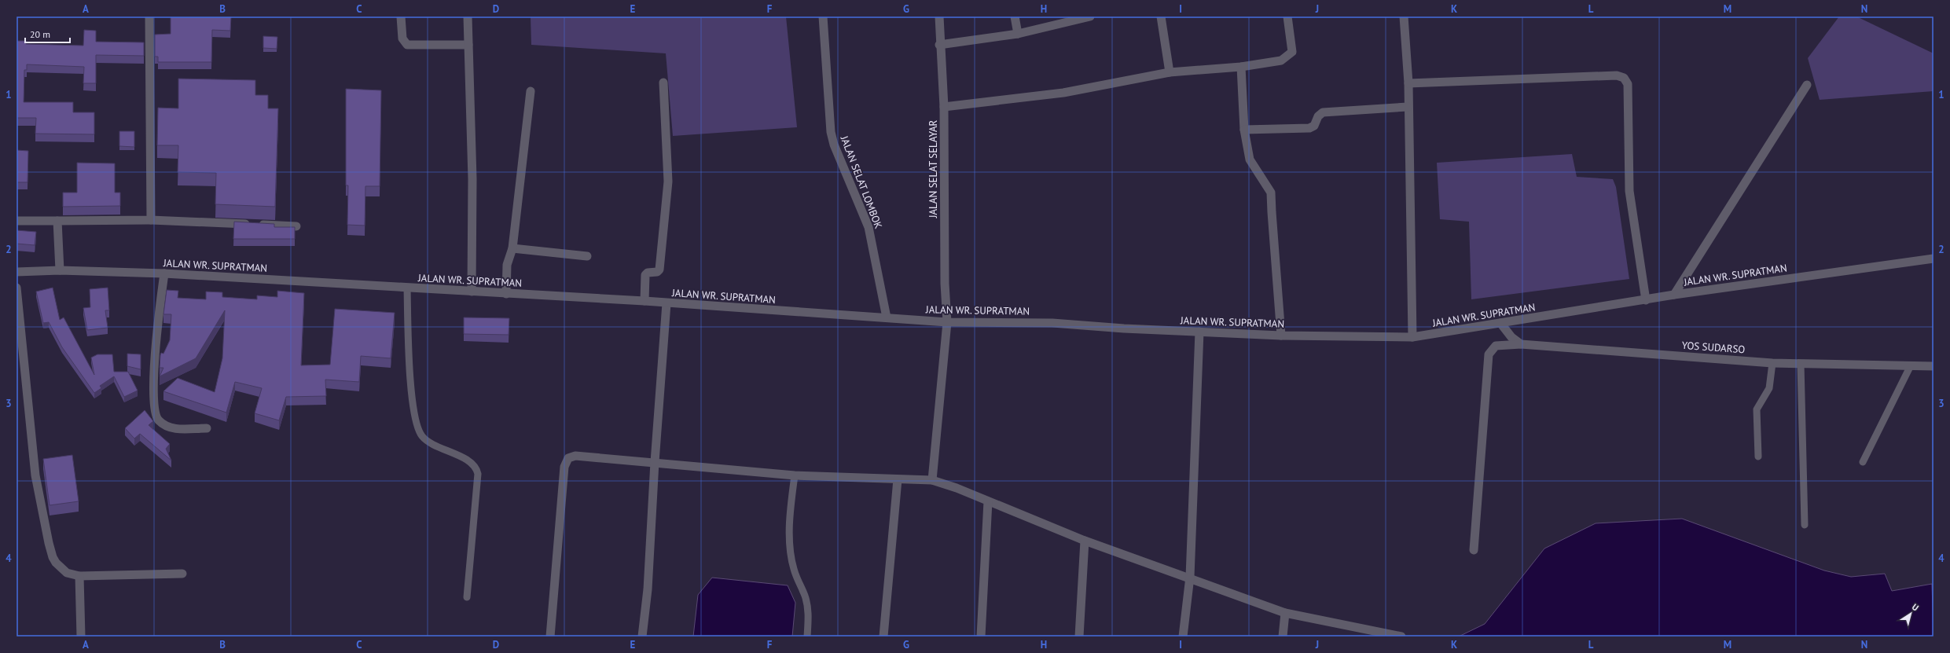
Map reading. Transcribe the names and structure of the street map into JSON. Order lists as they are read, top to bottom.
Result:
{
  "streets": {
    "street": [
      "JALAN SELAT SELAYAR",
      "JALAN SELAT LOMBOK",
      "JALAN WR. SUPRATMAN",
      "YOS SUDARSO"
    ]
  },
  "crossings": [
    ["JALAN SELAT SELAYAR", "JALAN WR. SUPRATMAN"],
    ["JALAN SELAT LOMBOK", "JALAN WR. SUPRATMAN"]
  ],
  "scale_bar": "20 m",
  "north": "top right",
  "grid": {
    "columns": [
      "A",
      "B",
      "C",
      "D",
      "E",
      "F",
      "G",
      "H",
      "I",
      "J",
      "K",
      "L",
      "M",
      "N"
    ],
    "rows": [
      "1",
      "2",
      "3",
      "4"
    ]
  }
}
